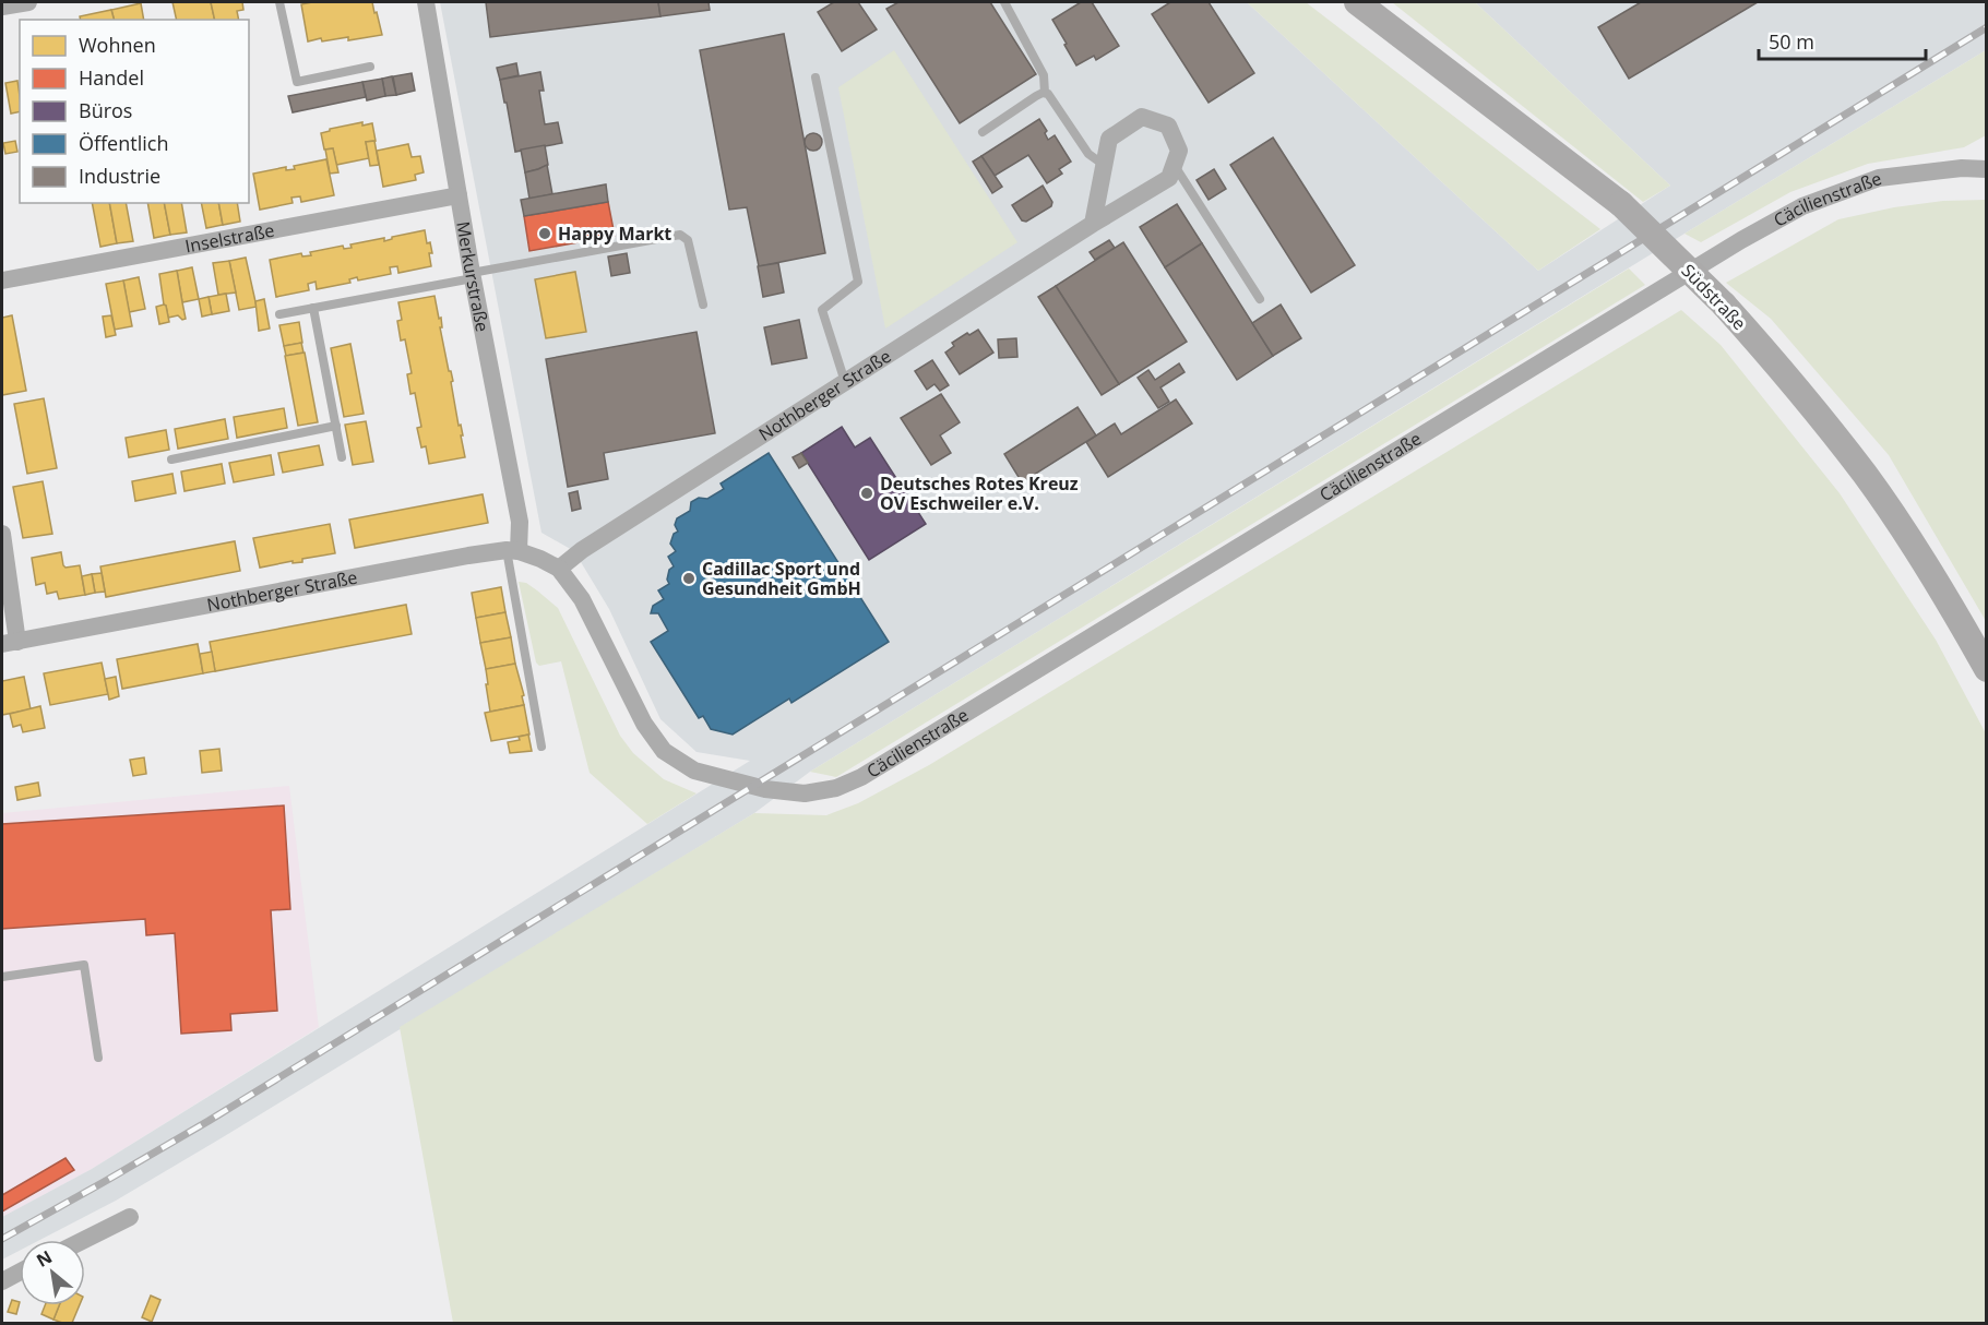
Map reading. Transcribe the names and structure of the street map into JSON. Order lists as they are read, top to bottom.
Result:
{
  "streets": {
    "main road": ["Südstraße"],
    "street": [
      "Cäcilienstraße",
      "Inselstraße",
      "Merkurstraße",
      "Nothberger Straße"
    ]
  },
  "crossings": [
    ["Cäcilienstraße", "Nothberger Straße"],
    ["Inselstraße", "Merkurstraße"],
    ["Merkurstraße", "Nothberger Straße"]
  ],
  "places": ["Happy Markt", "Deutsches Rotes Kreuz OV Eschweiler e.V.", "Cadillac Sport und Gesundheit GmbH"],
  "legend": [
    "Wohnen",
    "Handel",
    "Büros",
    "Öffentlich",
    "Industrie"
  ],
  "scale_bar": "50 m",
  "north": "top left"
}
